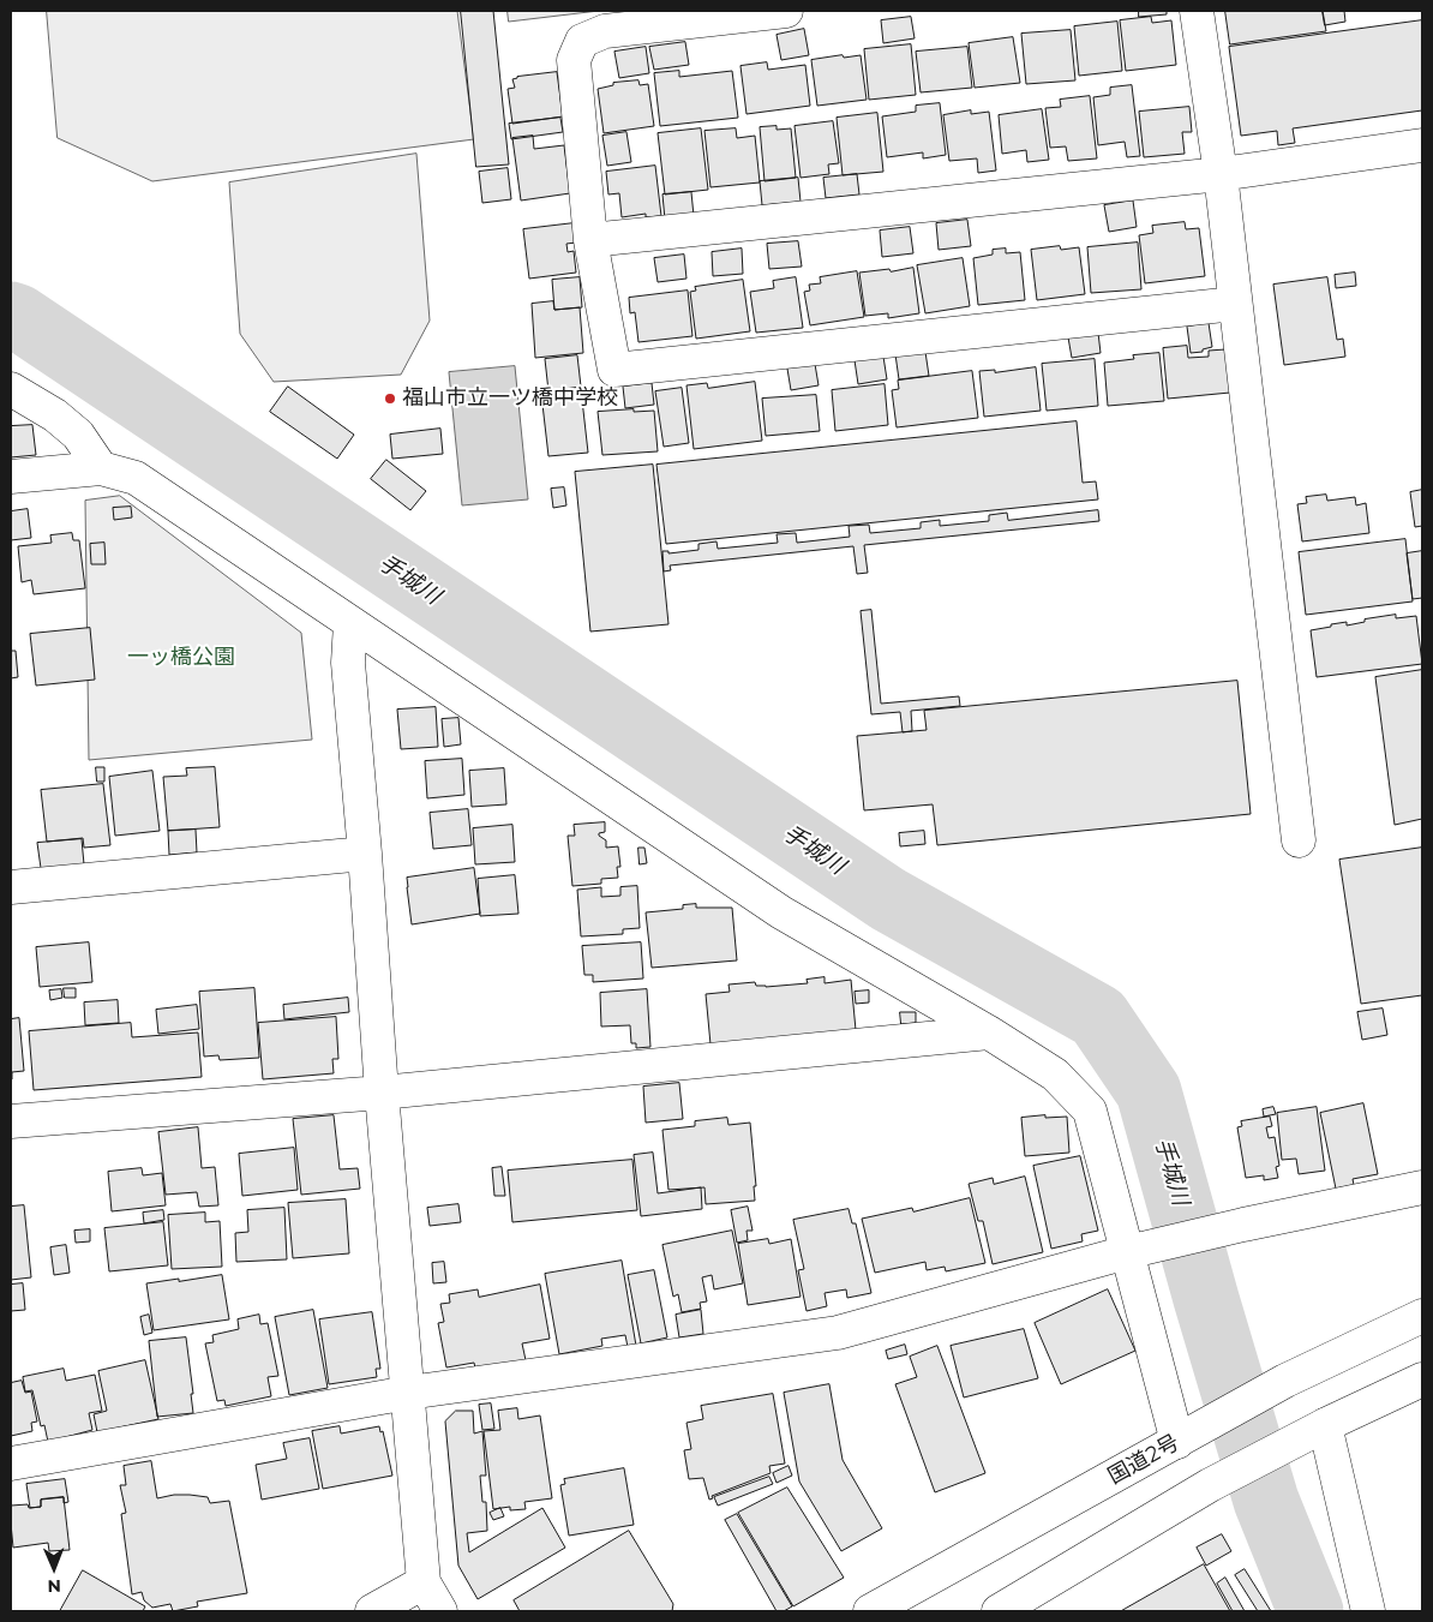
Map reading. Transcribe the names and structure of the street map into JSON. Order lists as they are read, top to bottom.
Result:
{
  "streets": {
    "main road": ["国道2号"]
  },
  "water": ["手城川"],
  "parks": ["一ッ橋公園"],
  "places": ["福山市立一ツ橋中学校"],
  "north": "bottom"
}
